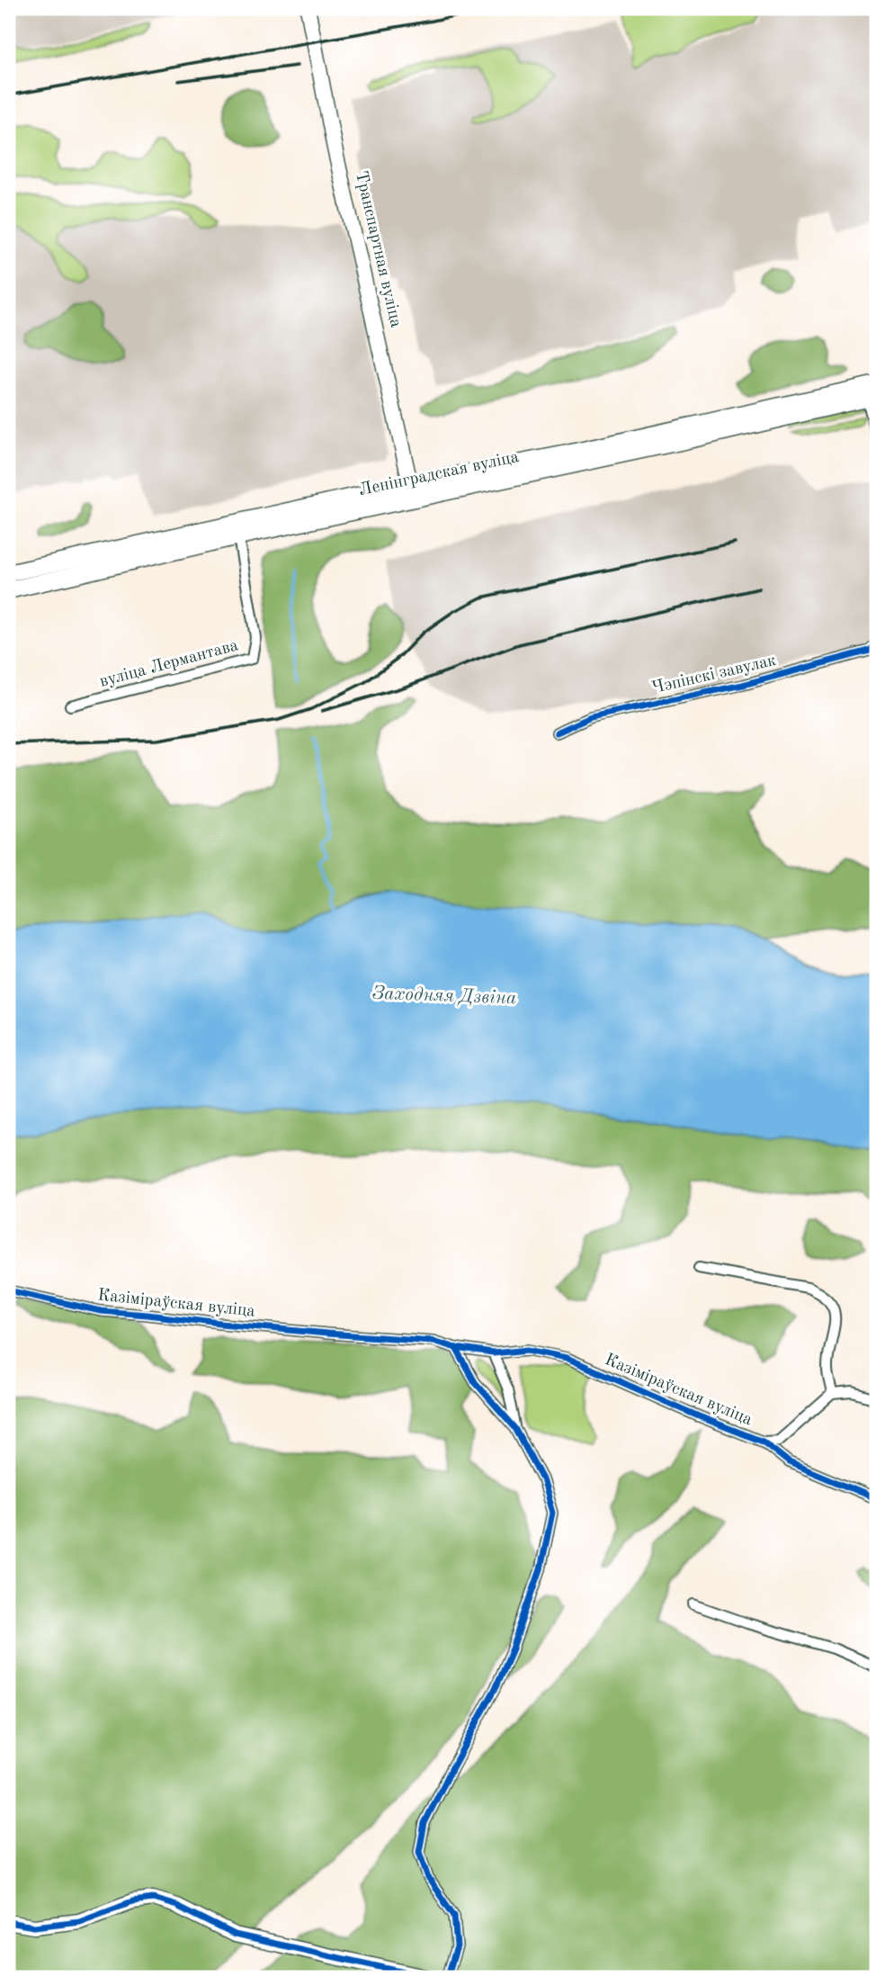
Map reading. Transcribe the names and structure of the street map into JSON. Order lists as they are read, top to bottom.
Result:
{
  "streets": {
    "main road": ["Транспартная вуліца", "Ленінградская вуліца"],
    "street": ["вуліца Лермантава", "Чэпінскі завулак", "Казіміраўская вуліца"]
  },
  "crossings": [
    ["Транспартная вуліца", "Ленінградская вуліца"],
    ["Ленінградская вуліца", "вуліца Лермантава"]
  ],
  "water": ["Заходняя Дзвіна"]
}
